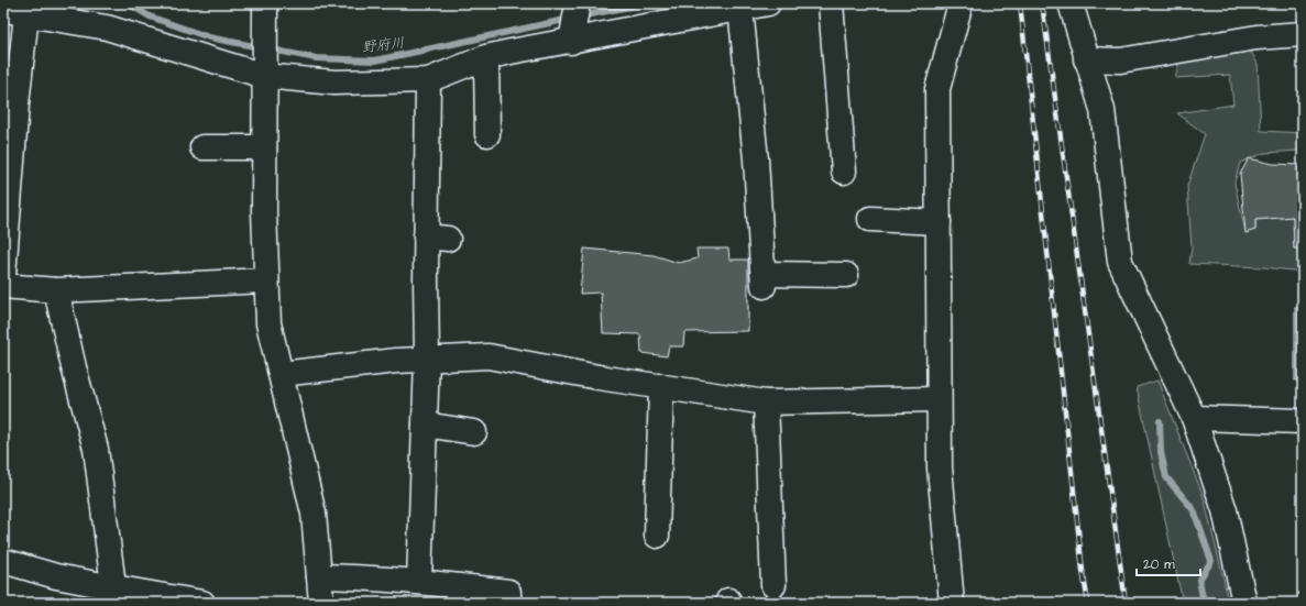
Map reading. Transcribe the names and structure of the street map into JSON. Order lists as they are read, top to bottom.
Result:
{
  "water": ["野府川"],
  "scale_bar": "20 m"
}
